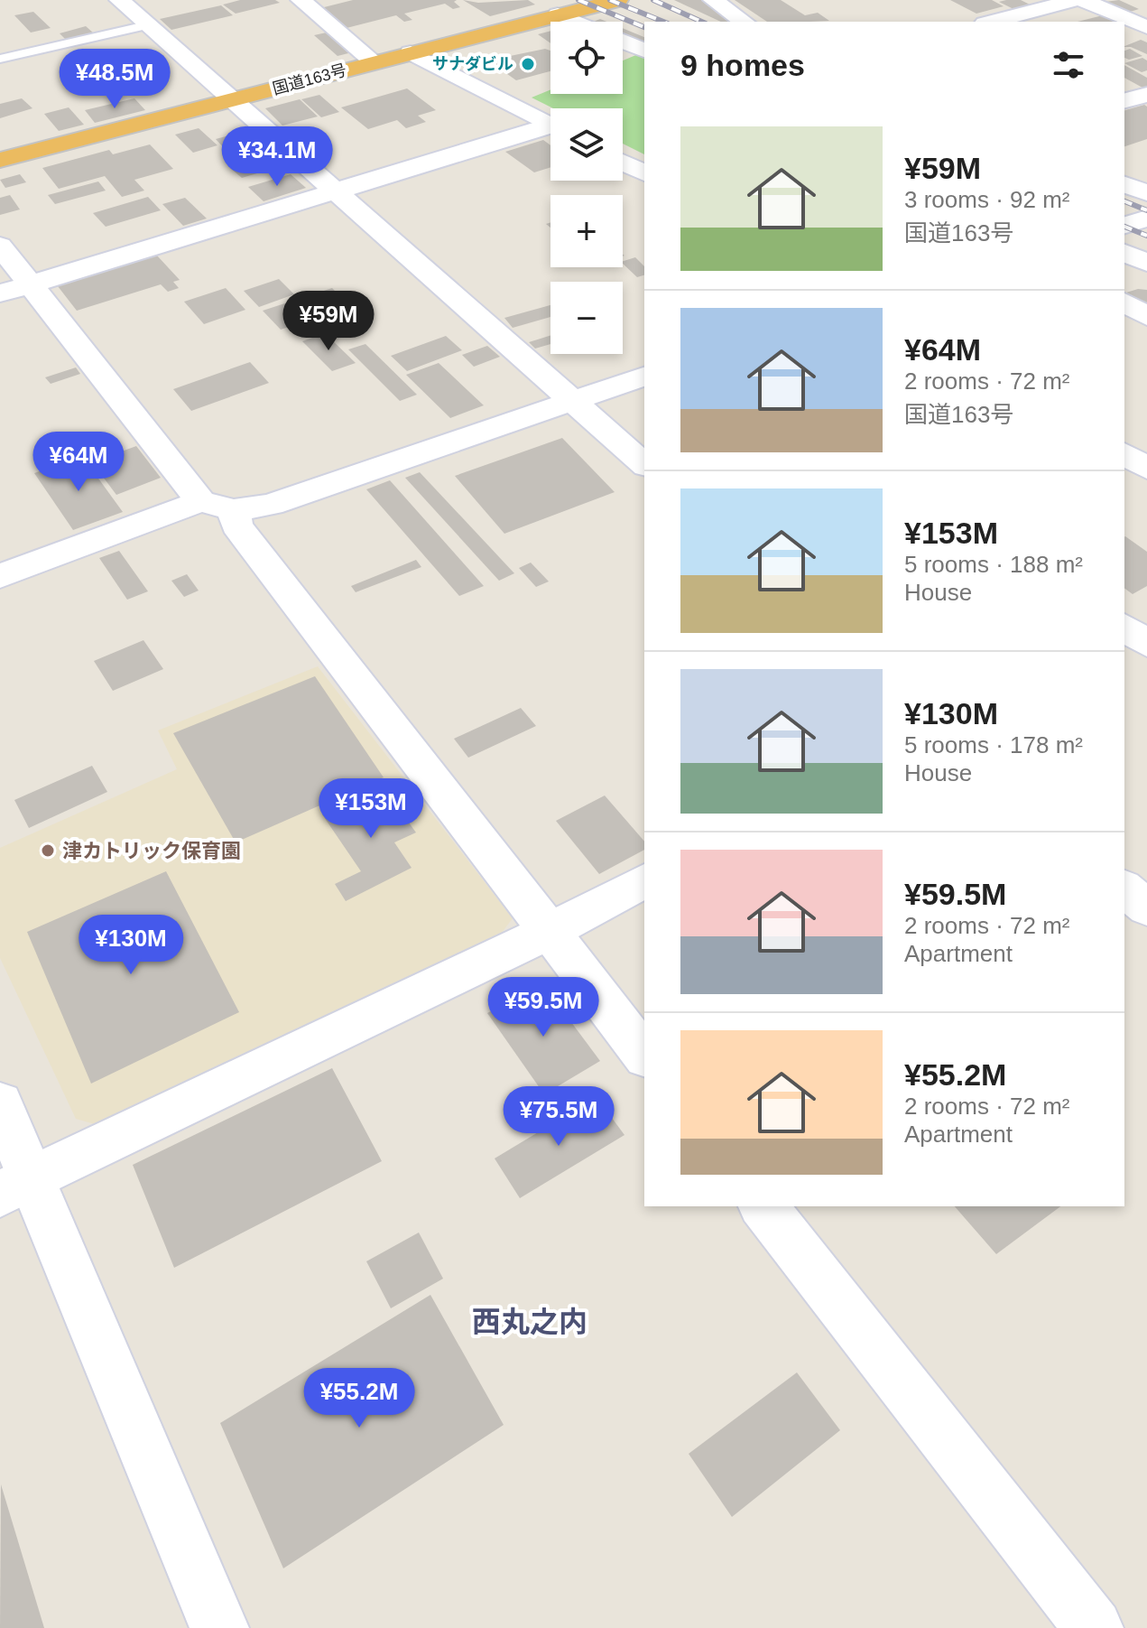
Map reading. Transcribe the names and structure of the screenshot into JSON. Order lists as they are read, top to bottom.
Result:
{
  "streets": {
    "highway": ["国道163号"]
  },
  "districts": ["西丸之内"],
  "places": ["サナダビル", "津カトリック保育園"],
  "page": {
    "map_buttons": ["+", "−"],
    "heading": "9 homes",
    "price": [
      "¥48.5M",
      "¥34.1M",
      "¥59M",
      "¥64M",
      "¥153M",
      "¥130M",
      "¥59.5M",
      "¥75.5M",
      "¥55.2M"
    ],
    "list": [
      {
        "name": "¥59M",
        "note": "3 rooms · 92 m² · 国道163号"
      },
      {
        "name": "¥64M",
        "note": "2 rooms · 72 m² · 国道163号"
      },
      {
        "name": "¥153M",
        "note": "5 rooms · 188 m² · House"
      },
      {
        "name": "¥130M",
        "note": "5 rooms · 178 m² · House"
      },
      {
        "name": "¥59.5M",
        "note": "2 rooms · 72 m² · Apartment"
      },
      {
        "name": "¥55.2M",
        "note": "2 rooms · 72 m² · Apartment"
      }
    ]
  }
}
